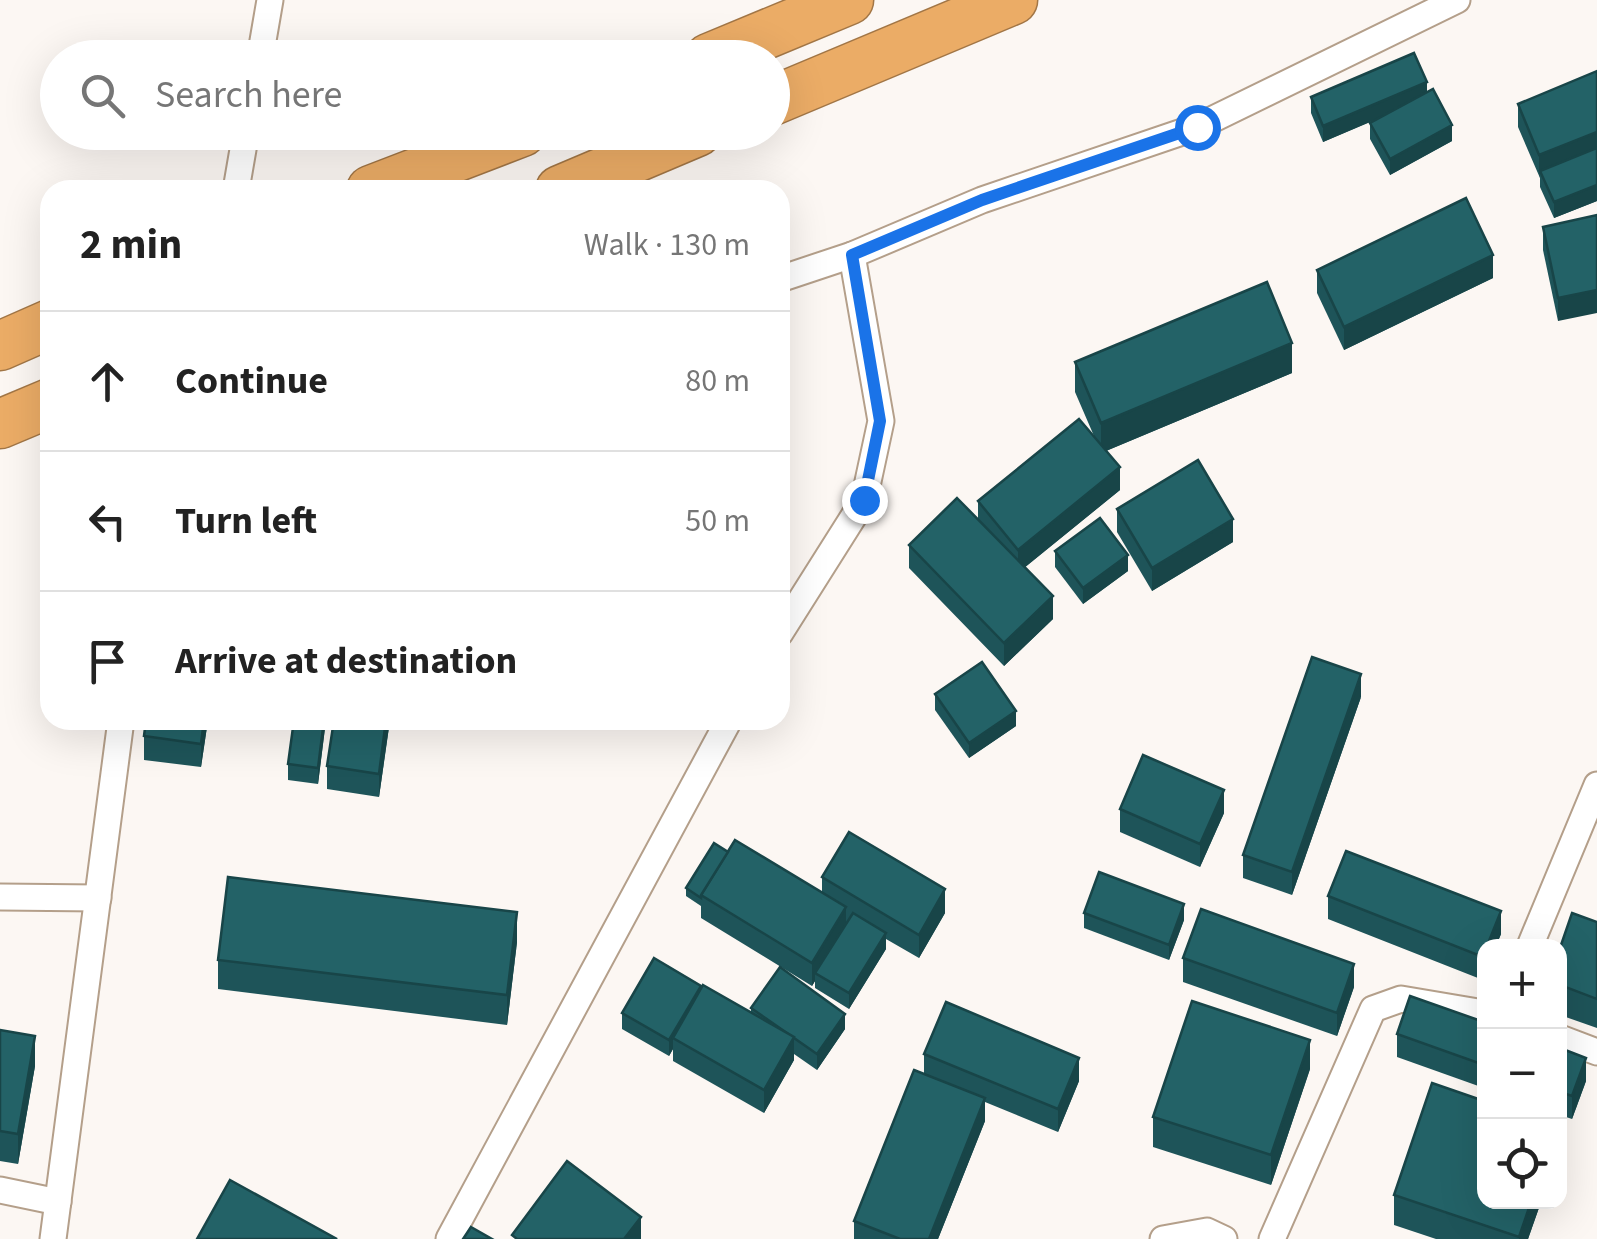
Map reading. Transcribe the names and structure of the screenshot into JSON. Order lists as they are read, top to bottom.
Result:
{
  "page": {
    "search": "Search here",
    "heading": ["2 min", "Walk · 130 m"],
    "list": [
      ["Continue", "80 m"],
      ["Turn left", "50 m"],
      "Arrive at destination"
    ],
    "map_buttons": ["+", "−"]
  }
}
